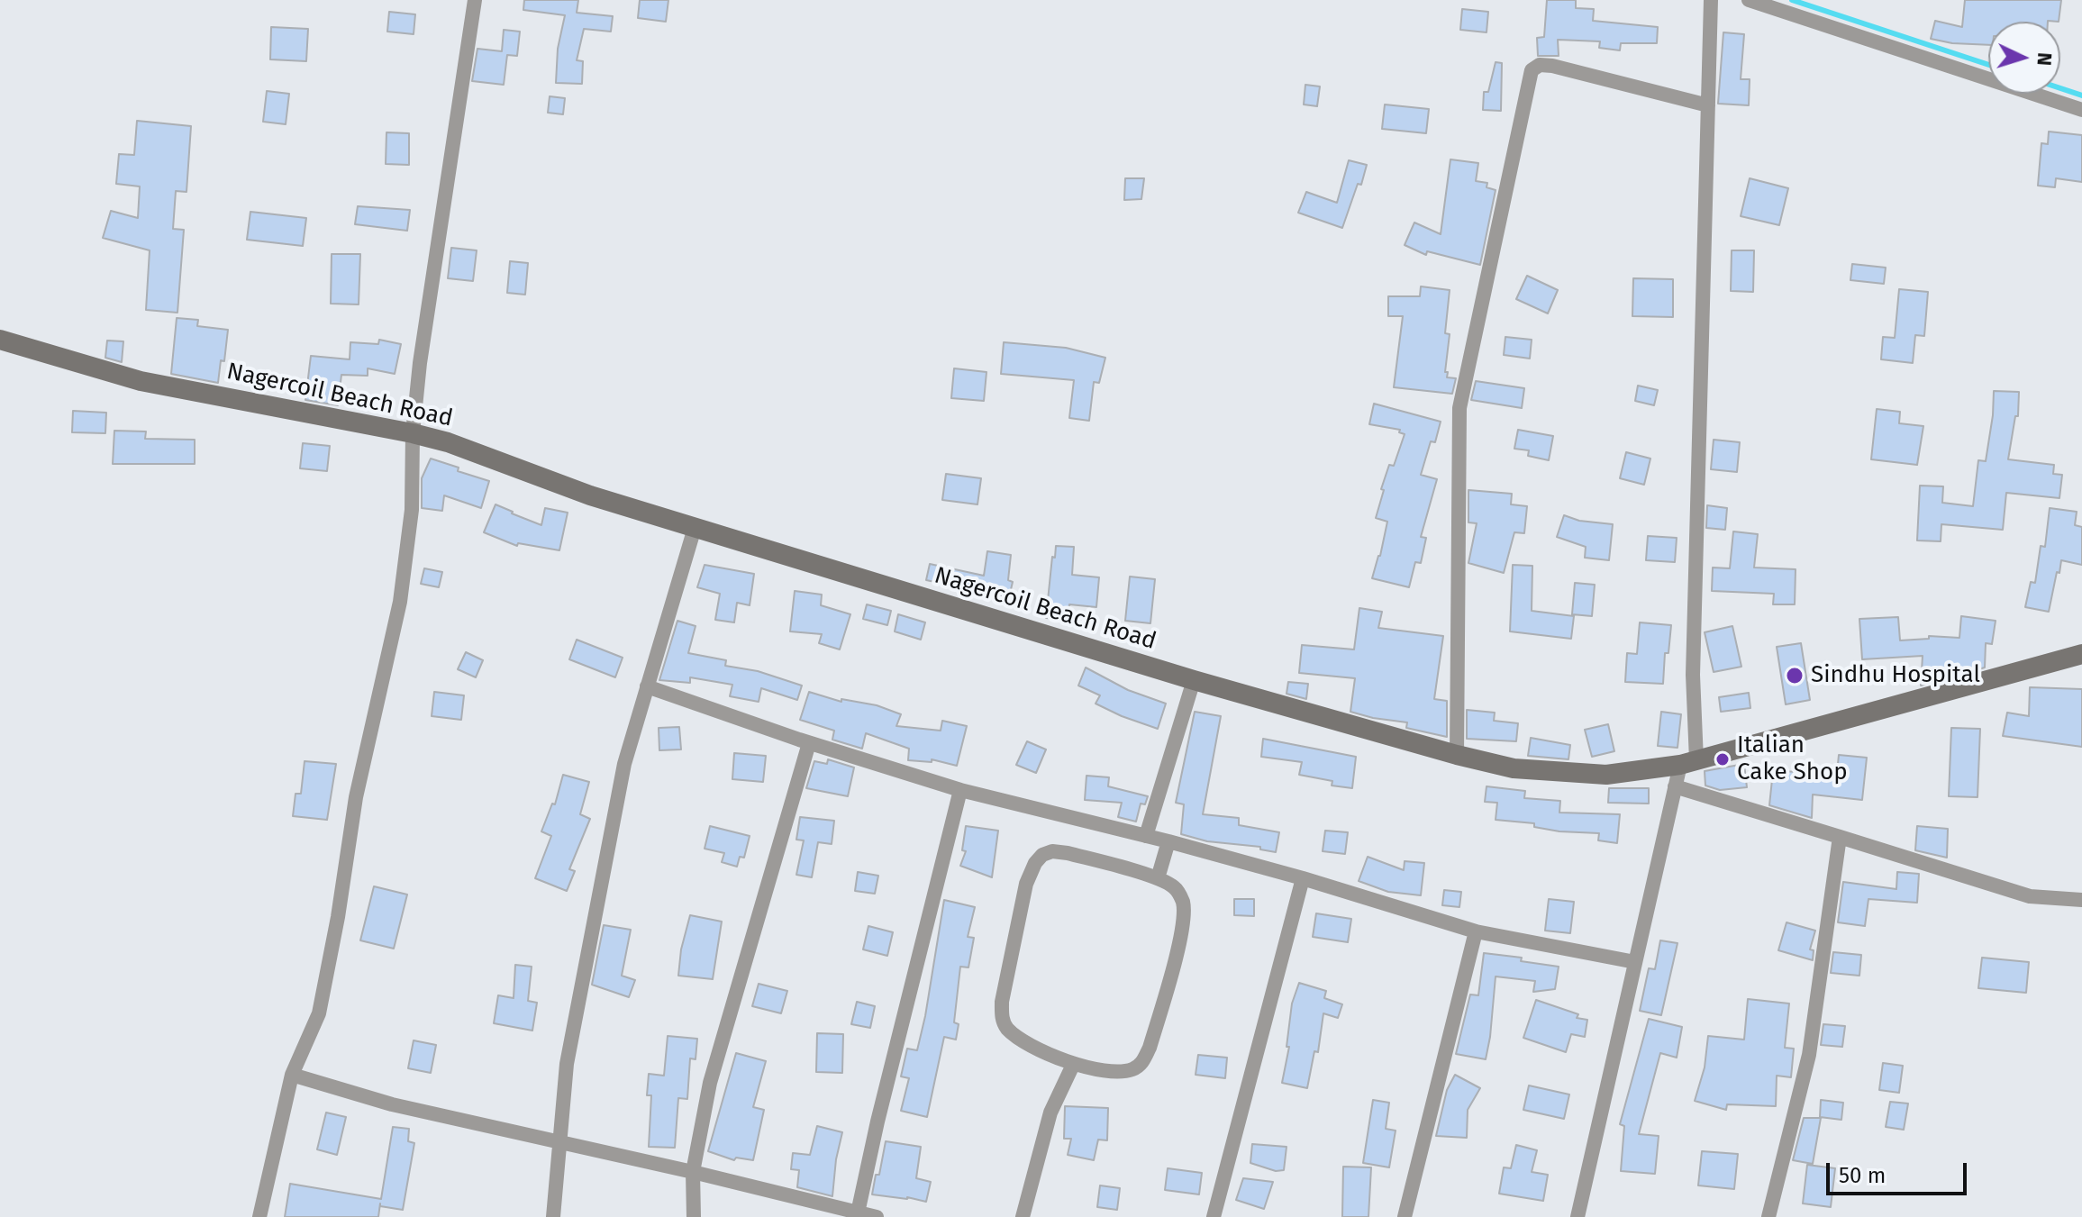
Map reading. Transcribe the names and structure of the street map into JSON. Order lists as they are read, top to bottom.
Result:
{
  "streets": {
    "main road": ["Nagercoil Beach Road"]
  },
  "places": ["Sindhu Hospital", "Italian Cake Shop"],
  "scale_bar": "50 m",
  "north": "right"
}
